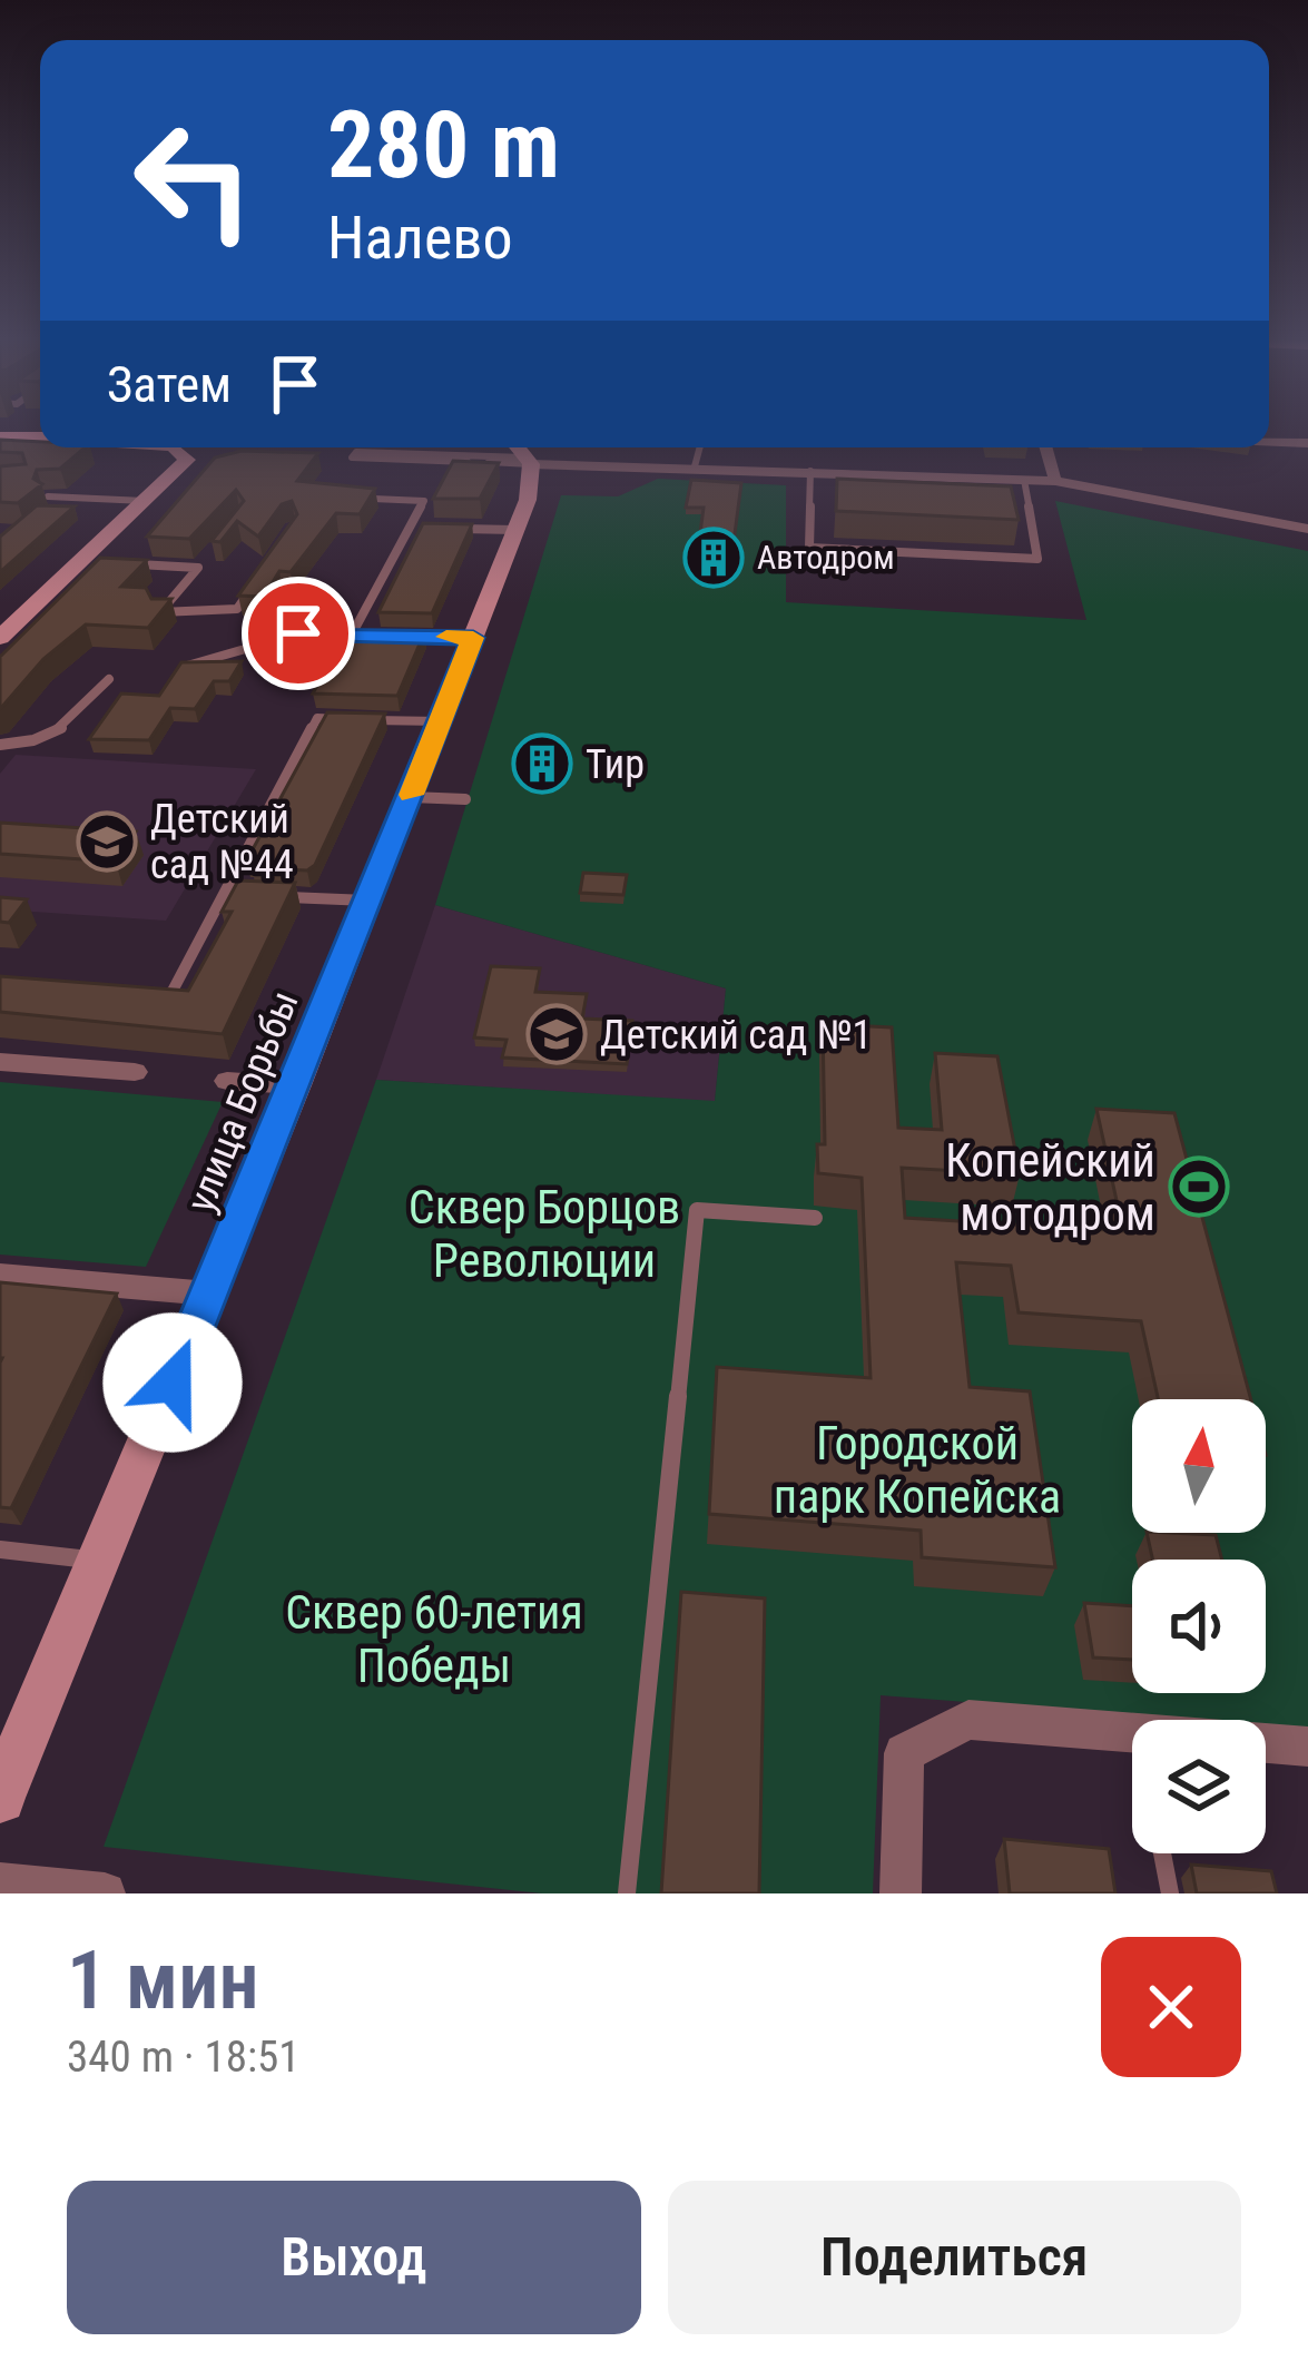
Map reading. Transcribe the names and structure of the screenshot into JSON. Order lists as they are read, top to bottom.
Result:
{
  "streets": {
    "street": ["улица Борьбы"]
  },
  "parks": ["Сквер Борцов Революции", "Городской парк Копейска", "Сквер 60-летия Победы"],
  "places": {
    "building": ["Автодром", "Тир"],
    "school or university": ["Детский сад №44", "Детский сад №1"],
    "sports": ["Копейский мотодром"]
  },
  "north": "top",
  "page": {
    "turn": ["280 m", "Налево"],
    "then": "Затем",
    "heading": ["1 мин", "340 m · 18:51"],
    "buttons": ["Выход", "Поделиться"]
  }
}
